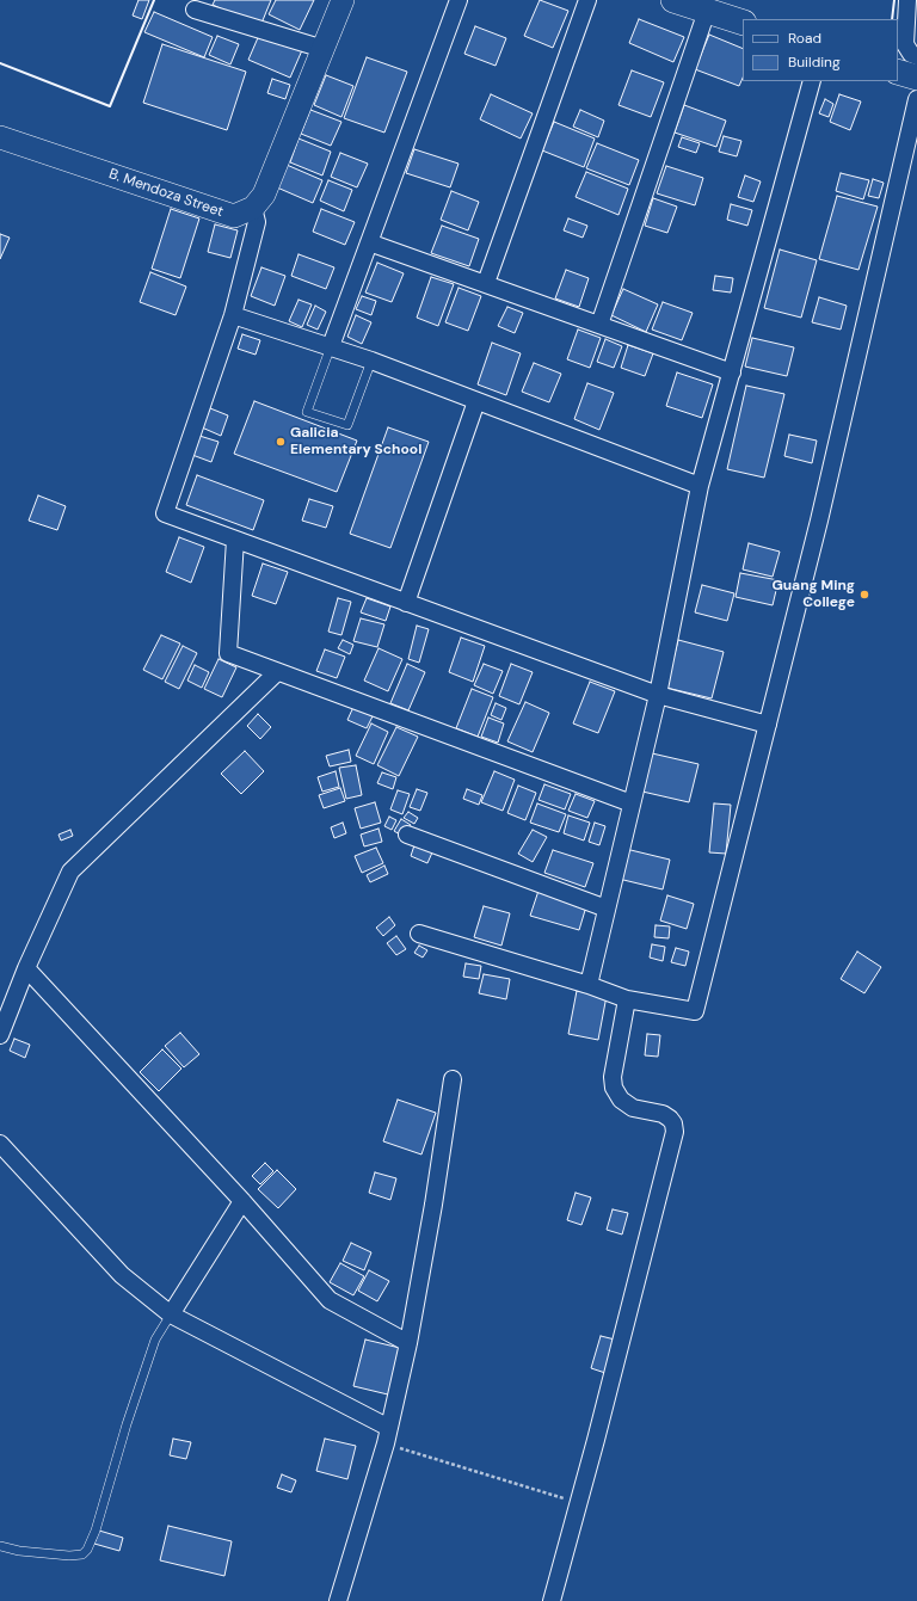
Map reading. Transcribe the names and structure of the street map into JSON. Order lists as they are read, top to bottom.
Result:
{
  "streets": {
    "street": ["B. Mendoza Street"]
  },
  "places": ["Galicia Elementary School", "Guang Ming College"],
  "legend": ["Road", "Building"]
}
